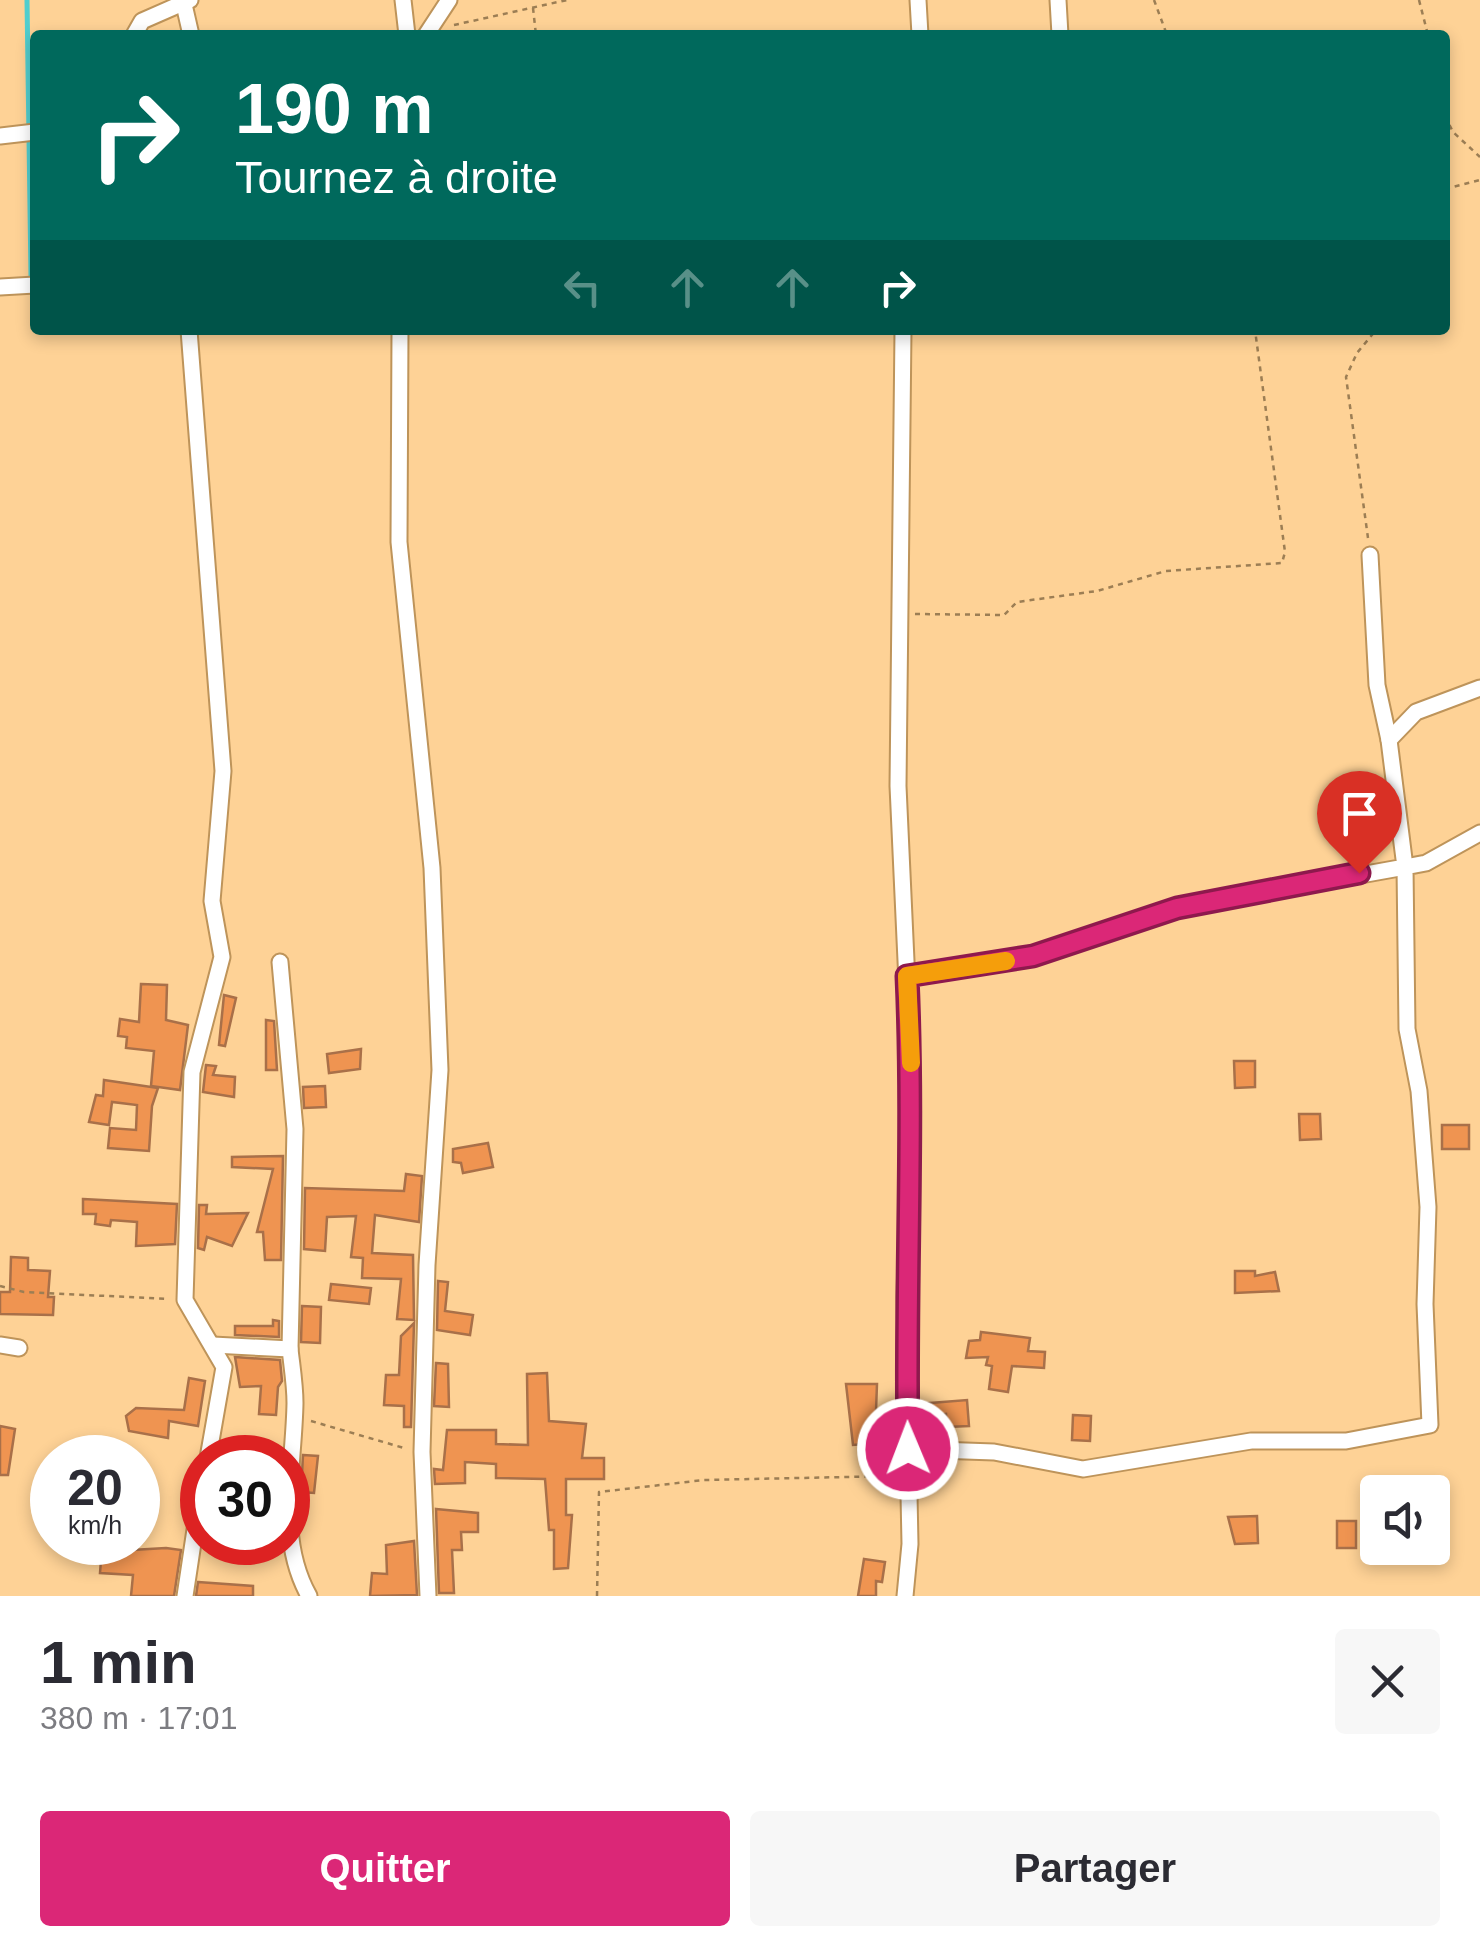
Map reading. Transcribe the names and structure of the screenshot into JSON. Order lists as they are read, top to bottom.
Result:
{
  "page": {
    "turn": ["190 m", "Tournez à droite"],
    "speed": "20 km/h",
    "limit": "30",
    "heading": ["1 min", "380 m · 17:01"],
    "buttons": ["Quitter", "Partager"]
  }
}
